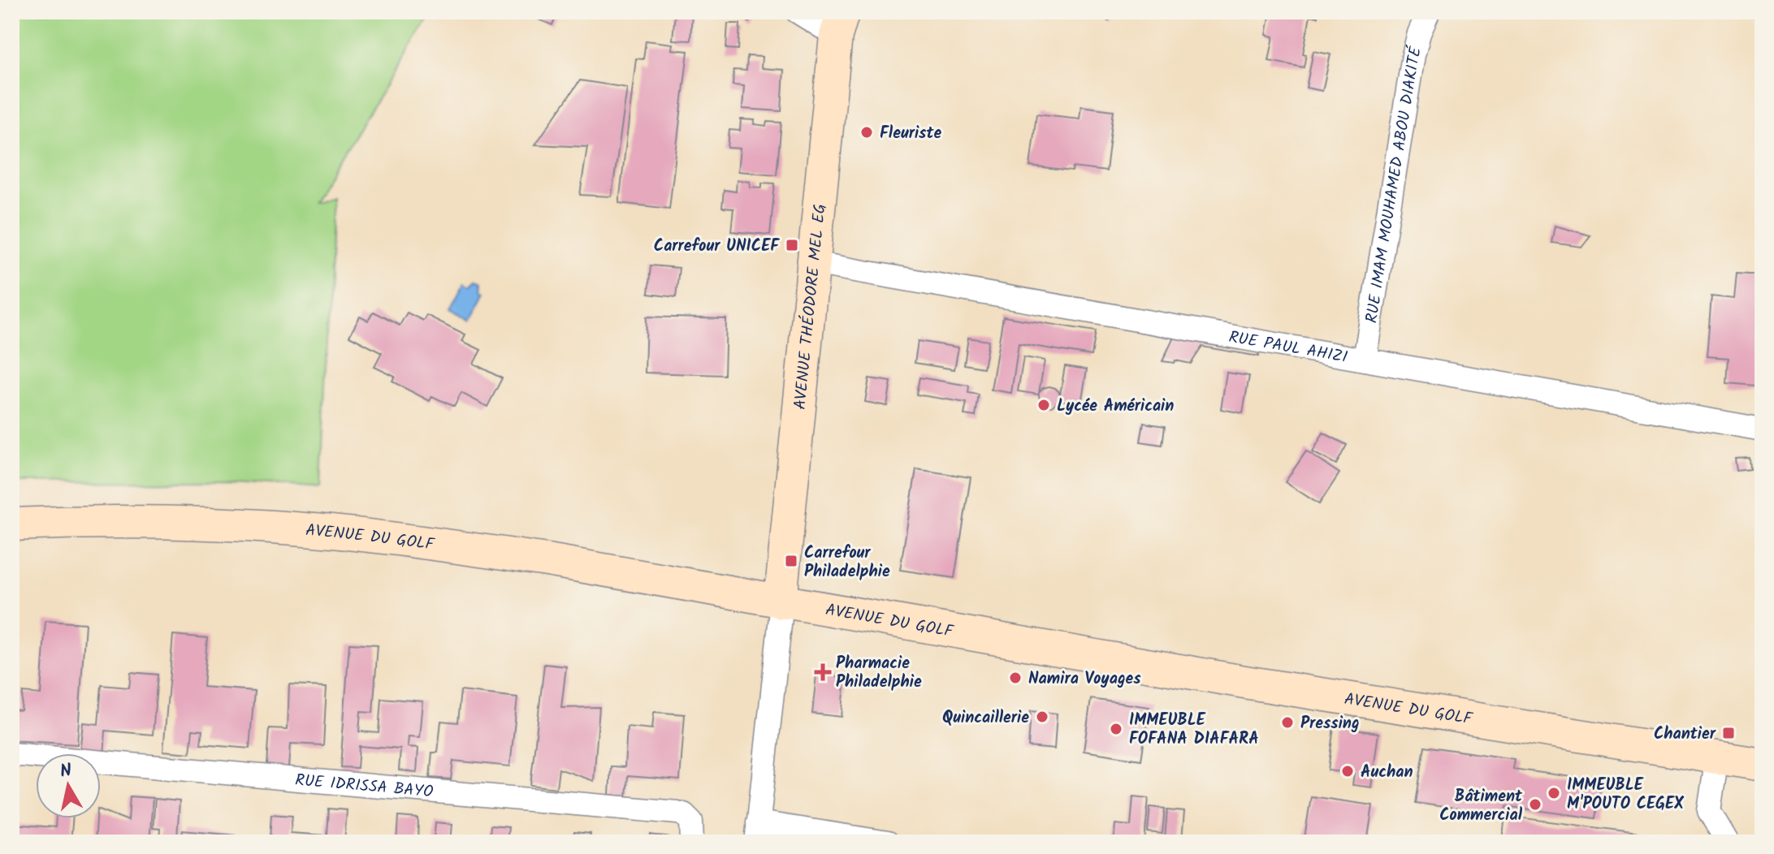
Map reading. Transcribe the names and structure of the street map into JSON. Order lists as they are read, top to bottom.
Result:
{
  "streets": {
    "main road": ["AVENUE THÉODORE MEL EG", "AVENUE DU GOLF"],
    "street": ["RUE IMAM MOUHAMED ABOU DIAKITÉ", "RUE PAUL AHIZI", "RUE IDRISSA BAYO"]
  },
  "crossings": [
    ["RUE IMAM MOUHAMED ABOU DIAKITÉ", "RUE PAUL AHIZI"],
    ["AVENUE THÉODORE MEL EG", "RUE PAUL AHIZI"],
    ["AVENUE THÉODORE MEL EG", "AVENUE DU GOLF"]
  ],
  "places": {
    "other": [
      "Fleuriste",
      "Lycée Américain",
      "Namira Voyages",
      "Quincaillerie",
      "Pressing",
      "IMMEUBLE FOFANA DIAFARA",
      "Auchan",
      "IMMEUBLE M'POUTO CEGEX",
      "Bâtiment Commercial"
    ],
    "transit": ["Carrefour UNICEF", "Carrefour Philadelphie", "Chantier"],
    "health": ["Pharmacie Philadelphie"]
  },
  "north": "top"
}
